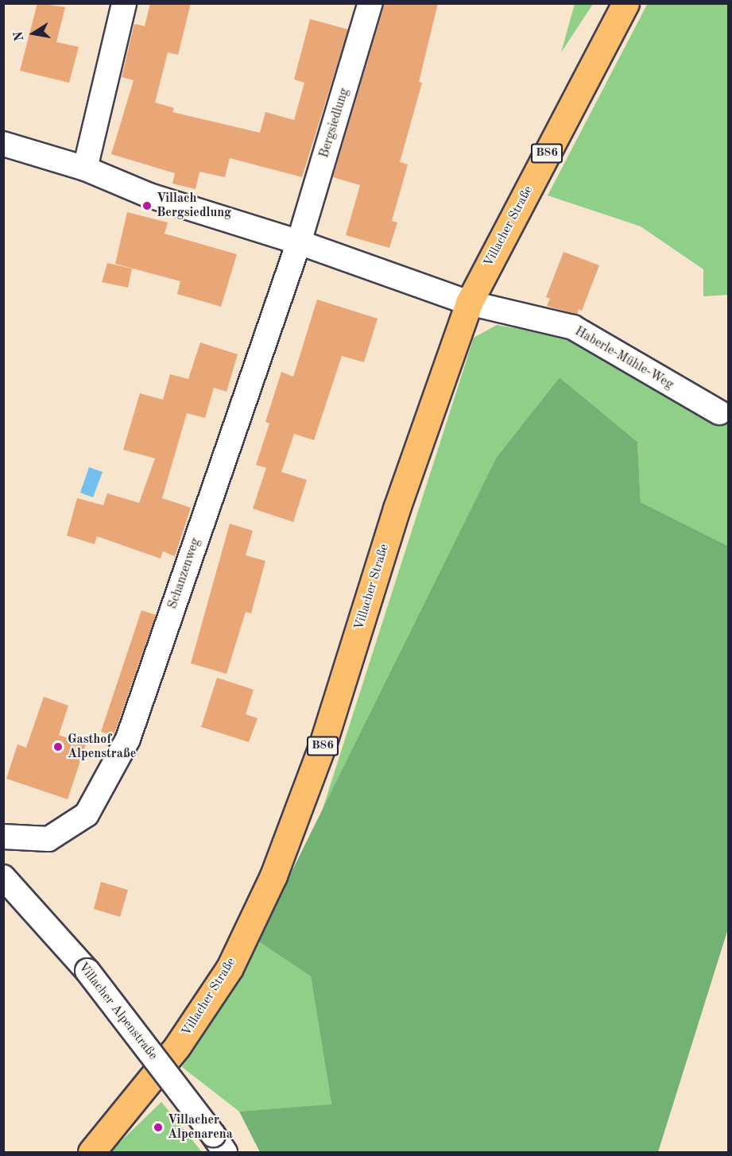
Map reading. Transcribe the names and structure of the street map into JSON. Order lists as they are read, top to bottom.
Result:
{
  "streets": {
    "main road": ["B86", "Villacher Straße"],
    "street": [
      "Bergsiedlung",
      "Haberle-Mühle-Weg",
      "Schanzenweg",
      "Villacher Alpenstraße"
    ]
  },
  "crossings": [
    ["Bergsiedlung", "Schanzenweg"],
    ["Villacher Straße", "Haberle-Mühle-Weg"]
  ],
  "places": ["Villach Bergsiedlung", "Gasthof Alpenstraße", "Villacher Alpenarena"],
  "north": "left"
}
